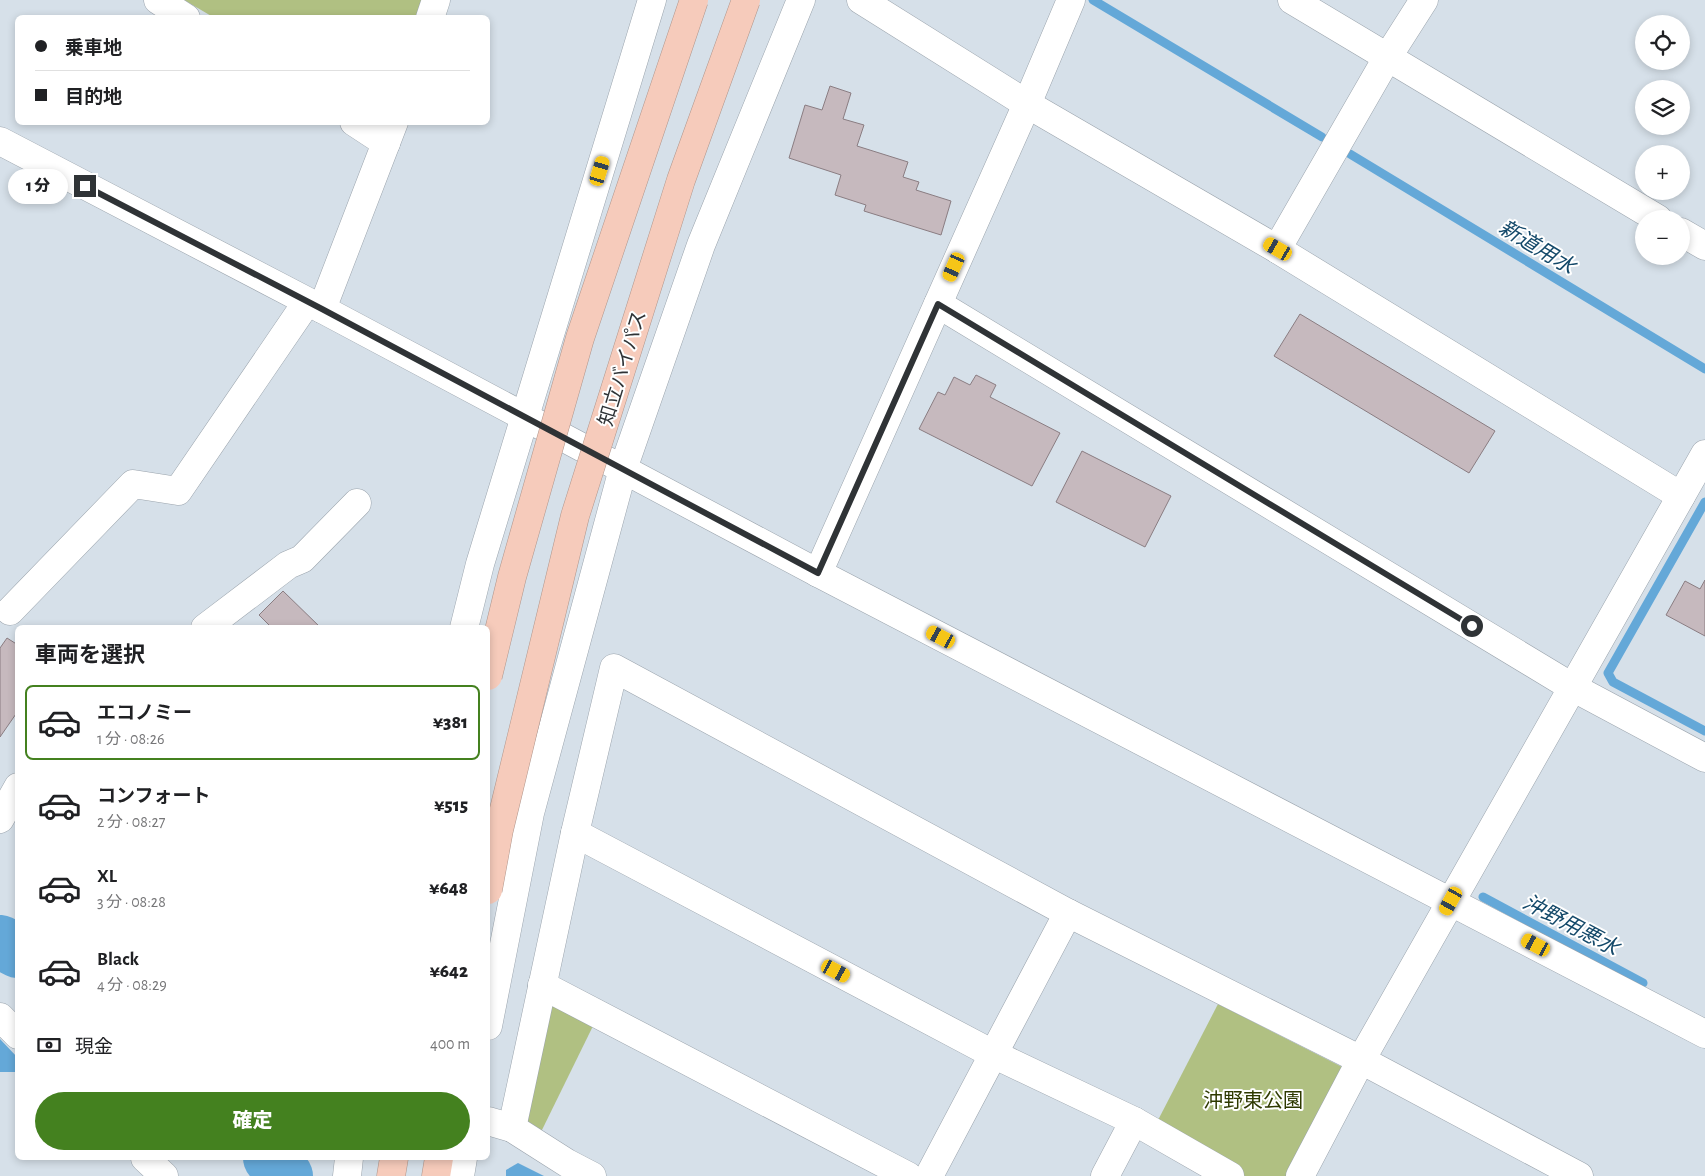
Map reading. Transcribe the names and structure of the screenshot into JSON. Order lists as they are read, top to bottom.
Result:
{
  "streets": {
    "highway": ["知立バイパス"]
  },
  "water": ["新道用水", "沖野用悪水"],
  "parks": ["沖野東公園"],
  "page": {
    "map_buttons": ["+", "−"],
    "banner": ["乗車地", "目的地"],
    "bubble": "1 分",
    "heading": "車両を選択",
    "list": [
      {
        "name": "エコノミー",
        "note": "1 分 · 08:26",
        "value": "¥381"
      },
      {
        "name": "コンフォート",
        "note": "2 分 · 08:27",
        "value": "¥515"
      },
      {
        "name": "XL",
        "note": "3 分 · 08:28",
        "value": "¥648"
      },
      {
        "name": "Black",
        "note": "4 分 · 08:29",
        "value": "¥642"
      }
    ],
    "pay": ["現金", "400 m"],
    "buttons": "確定"
  }
}
